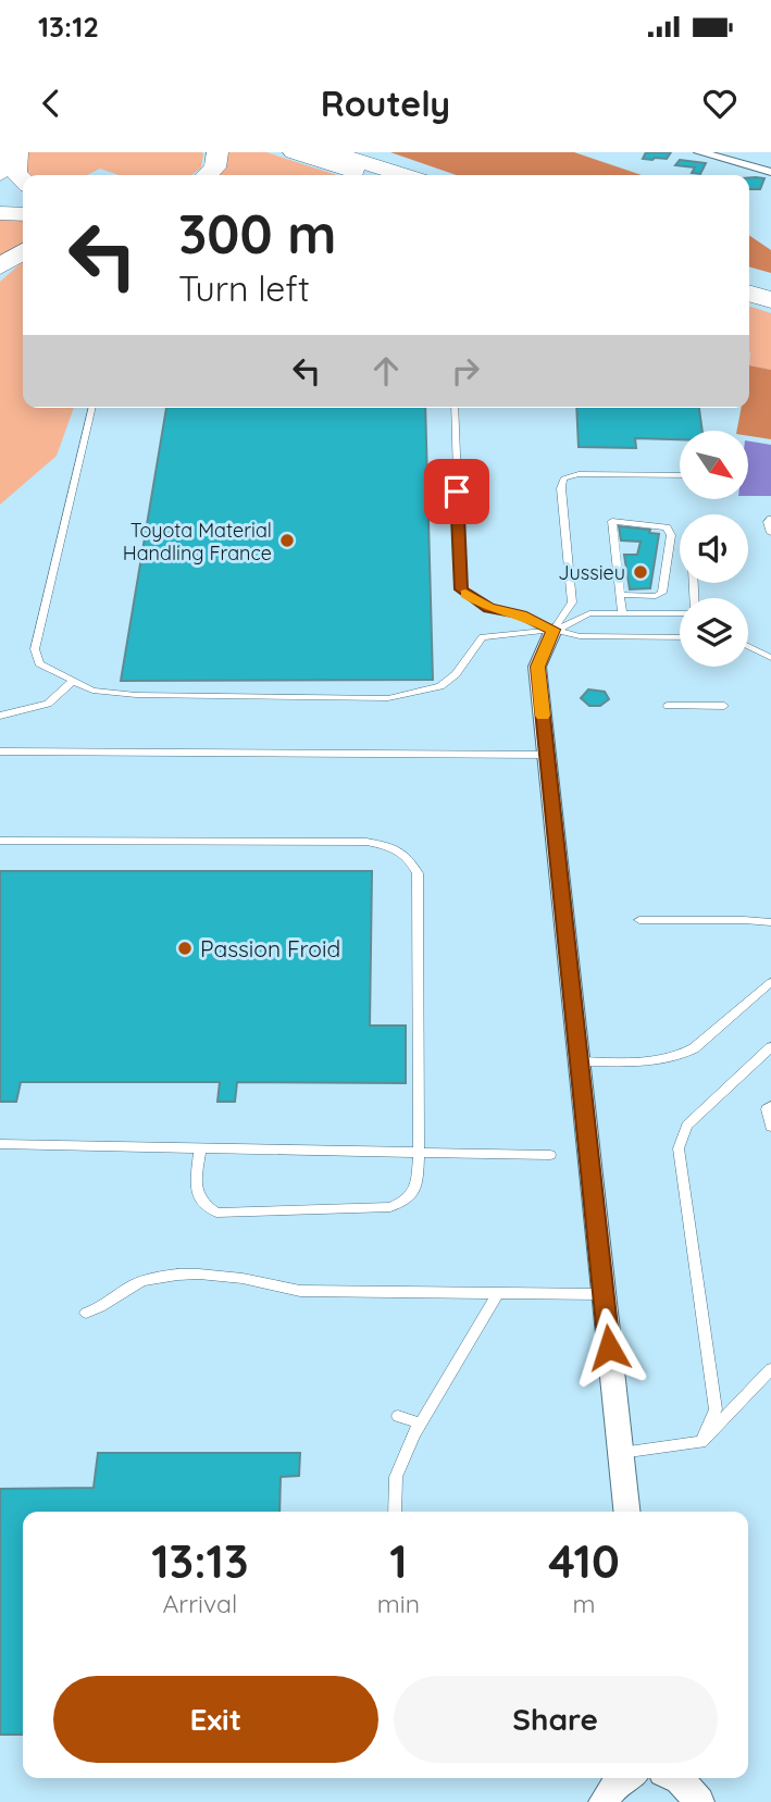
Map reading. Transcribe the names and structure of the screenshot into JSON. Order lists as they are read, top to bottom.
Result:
{
  "places": ["Toyota Material Handling France", "Jussieu", "Passion Froid"],
  "north": "bottom right",
  "page": {
    "status": "13:12",
    "header": "Routely",
    "turn": ["300 m", "Turn left"],
    "eta": [
      "13:13",
      "Arrival",
      "1",
      "min",
      "410",
      "m"
    ],
    "buttons": ["Exit", "Share"]
  }
}
